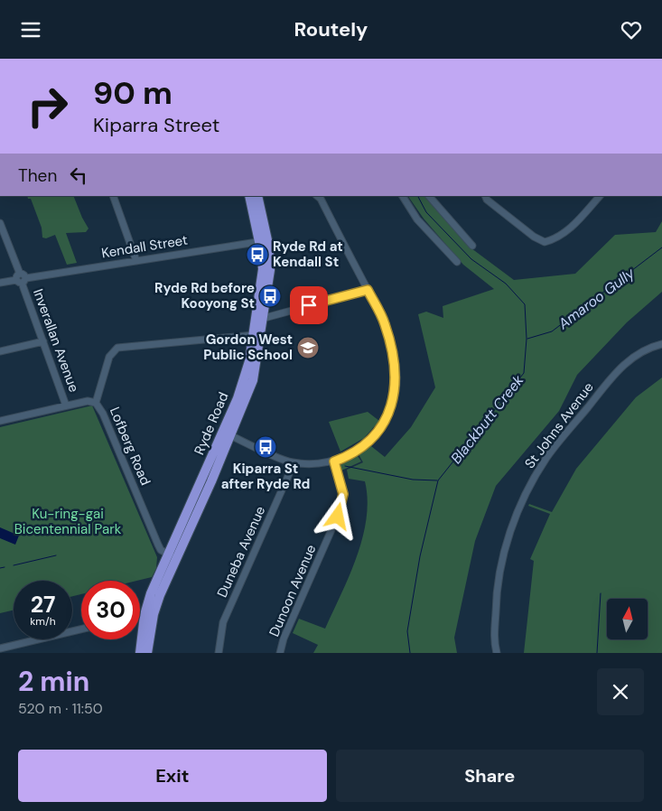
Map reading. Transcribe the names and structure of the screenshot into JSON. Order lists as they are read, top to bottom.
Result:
{
  "streets": {
    "highway": ["Ryde Road"],
    "street": [
      "Kendall Street",
      "Inverallan Avenue",
      "St Johns Avenue",
      "Lofberg Road",
      "Duneba Avenue",
      "Dunoon Avenue"
    ]
  },
  "crossings": [
    ["Kendall Street", "Inverallan Avenue"],
    ["Kendall Street", "Ryde Road"],
    ["Inverallan Avenue", "Lofberg Road"],
    ["Ryde Road", "Lofberg Road"]
  ],
  "water": ["Amaroo Gully", "Blackbutt Creek"],
  "parks": ["Ku-ring-gai Bicentennial Park"],
  "places": {
    "bus stop": ["Ryde Rd at Kendall St", "Ryde Rd before Kooyong St", "Kiparra St after Ryde Rd"],
    "school or university": ["Gordon West Public School"]
  },
  "north": "top",
  "page": {
    "header": "Routely",
    "turn": ["90 m", "Kiparra Street"],
    "then": "Then",
    "speed": "27 km/h",
    "limit": "30",
    "heading": ["2 min", "520 m · 11:50"],
    "buttons": ["Exit", "Share"]
  }
}
